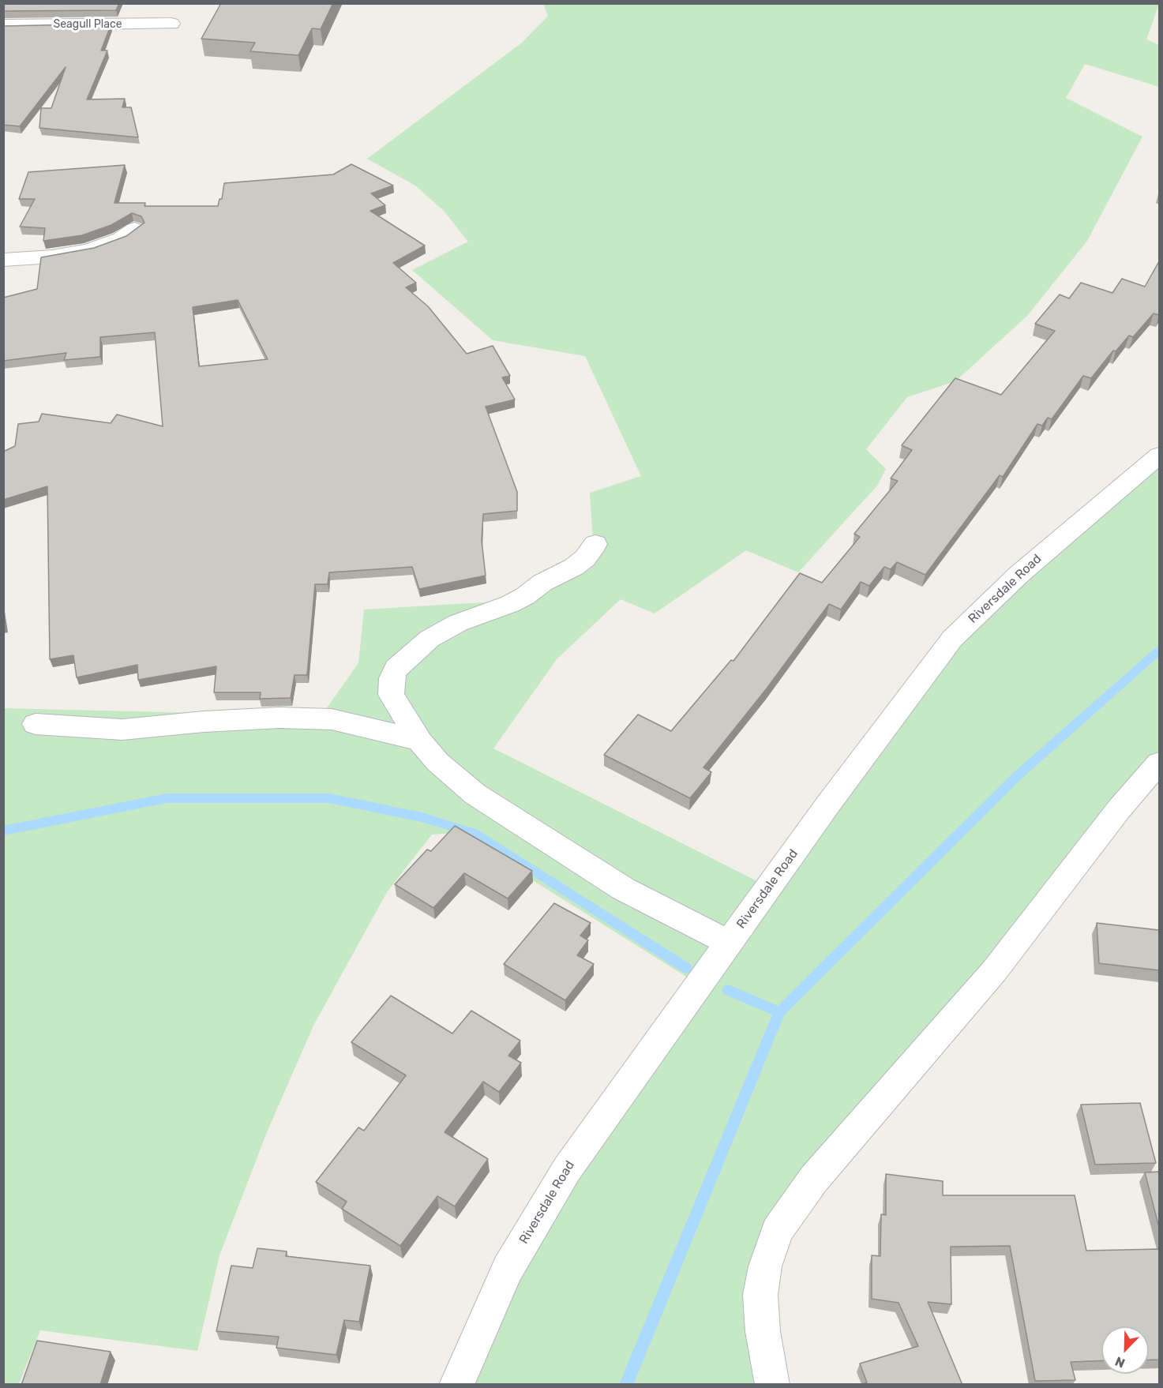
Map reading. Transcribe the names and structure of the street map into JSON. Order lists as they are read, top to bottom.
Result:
{
  "streets": {
    "street": ["Seagull Place", "Riversdale Road"]
  },
  "north": "bottom left"
}
